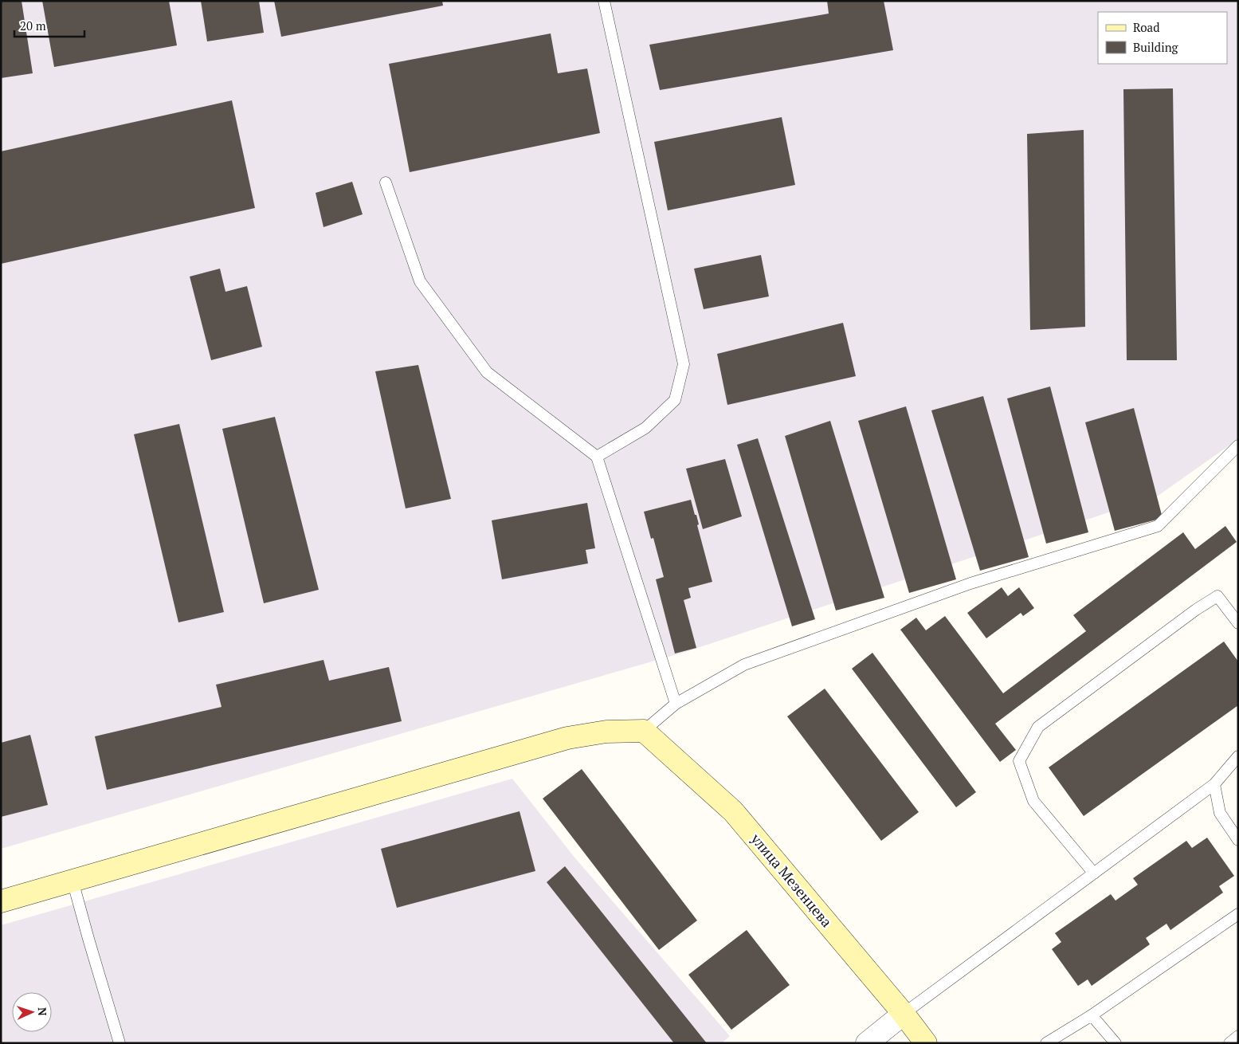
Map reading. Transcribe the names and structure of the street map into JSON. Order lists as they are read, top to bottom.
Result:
{
  "streets": {
    "main road": ["улица Мезенцева"]
  },
  "legend": ["Road", "Building"],
  "scale_bar": "20 m",
  "north": "right"
}
